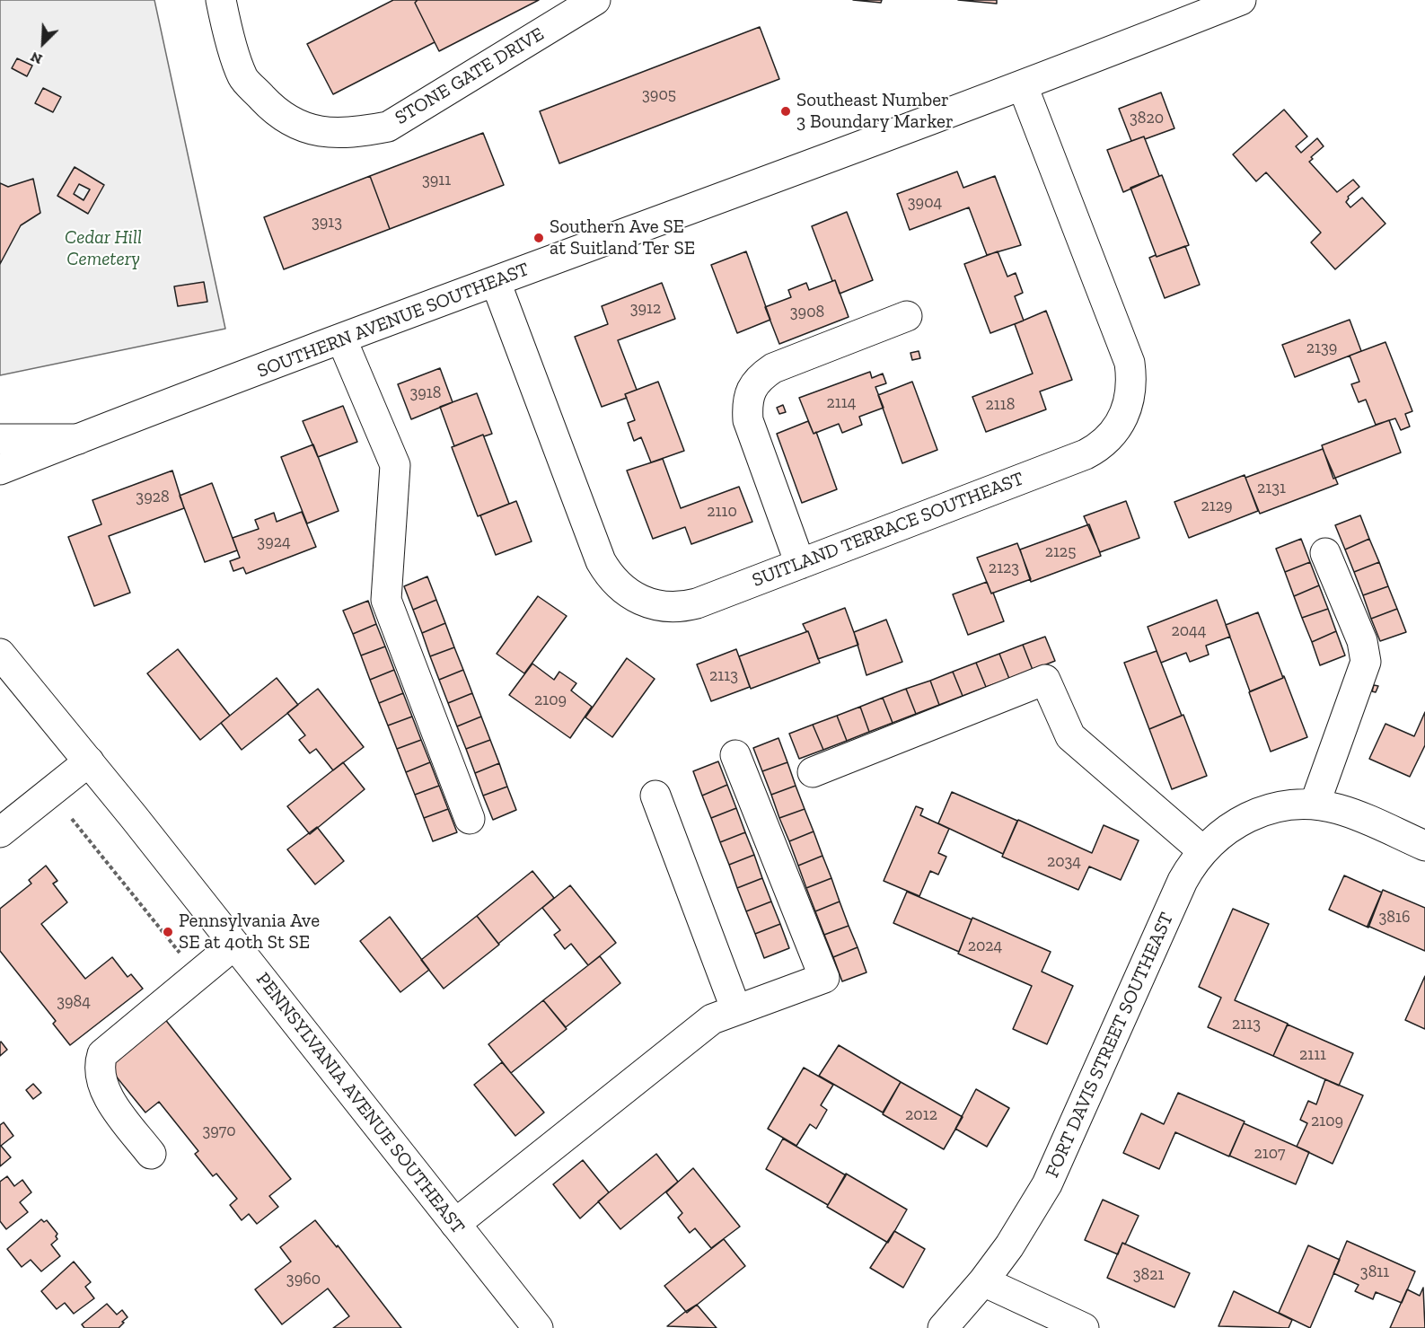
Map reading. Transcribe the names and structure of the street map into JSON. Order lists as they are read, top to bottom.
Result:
{
  "streets": {
    "main road": [
      "STONE GATE DRIVE",
      "SOUTHERN AVENUE SOUTHEAST",
      "SUITLAND TERRACE SOUTHEAST",
      "FORT DAVIS STREET SOUTHEAST",
      "PENNSYLVANIA AVENUE SOUTHEAST"
    ]
  },
  "crossings": [
    ["SOUTHERN AVENUE SOUTHEAST", "SUITLAND TERRACE SOUTHEAST"]
  ],
  "parks": ["Cedar Hill Cemetery"],
  "places": ["Southeast Number 3 Boundary Marker", "Southern Ave SE at Suitland Ter SE", "Pennsylvania Ave SE at 40th St SE"],
  "house_numbers": [
    "3905",
    "3820",
    "3911",
    "3904",
    "3913",
    "3912",
    "3908",
    "2139",
    "3918",
    "2114",
    "2118",
    "2131",
    "3928",
    "2129",
    "2110",
    "3924",
    "2125",
    "2123",
    "2044",
    "2113",
    "2109",
    "2034",
    "3816",
    "2024",
    "3984",
    "2113",
    "2111",
    "2012",
    "2109",
    "3970",
    "2107",
    "3811",
    "3821",
    "3960"
  ],
  "north": "bottom left"
}
